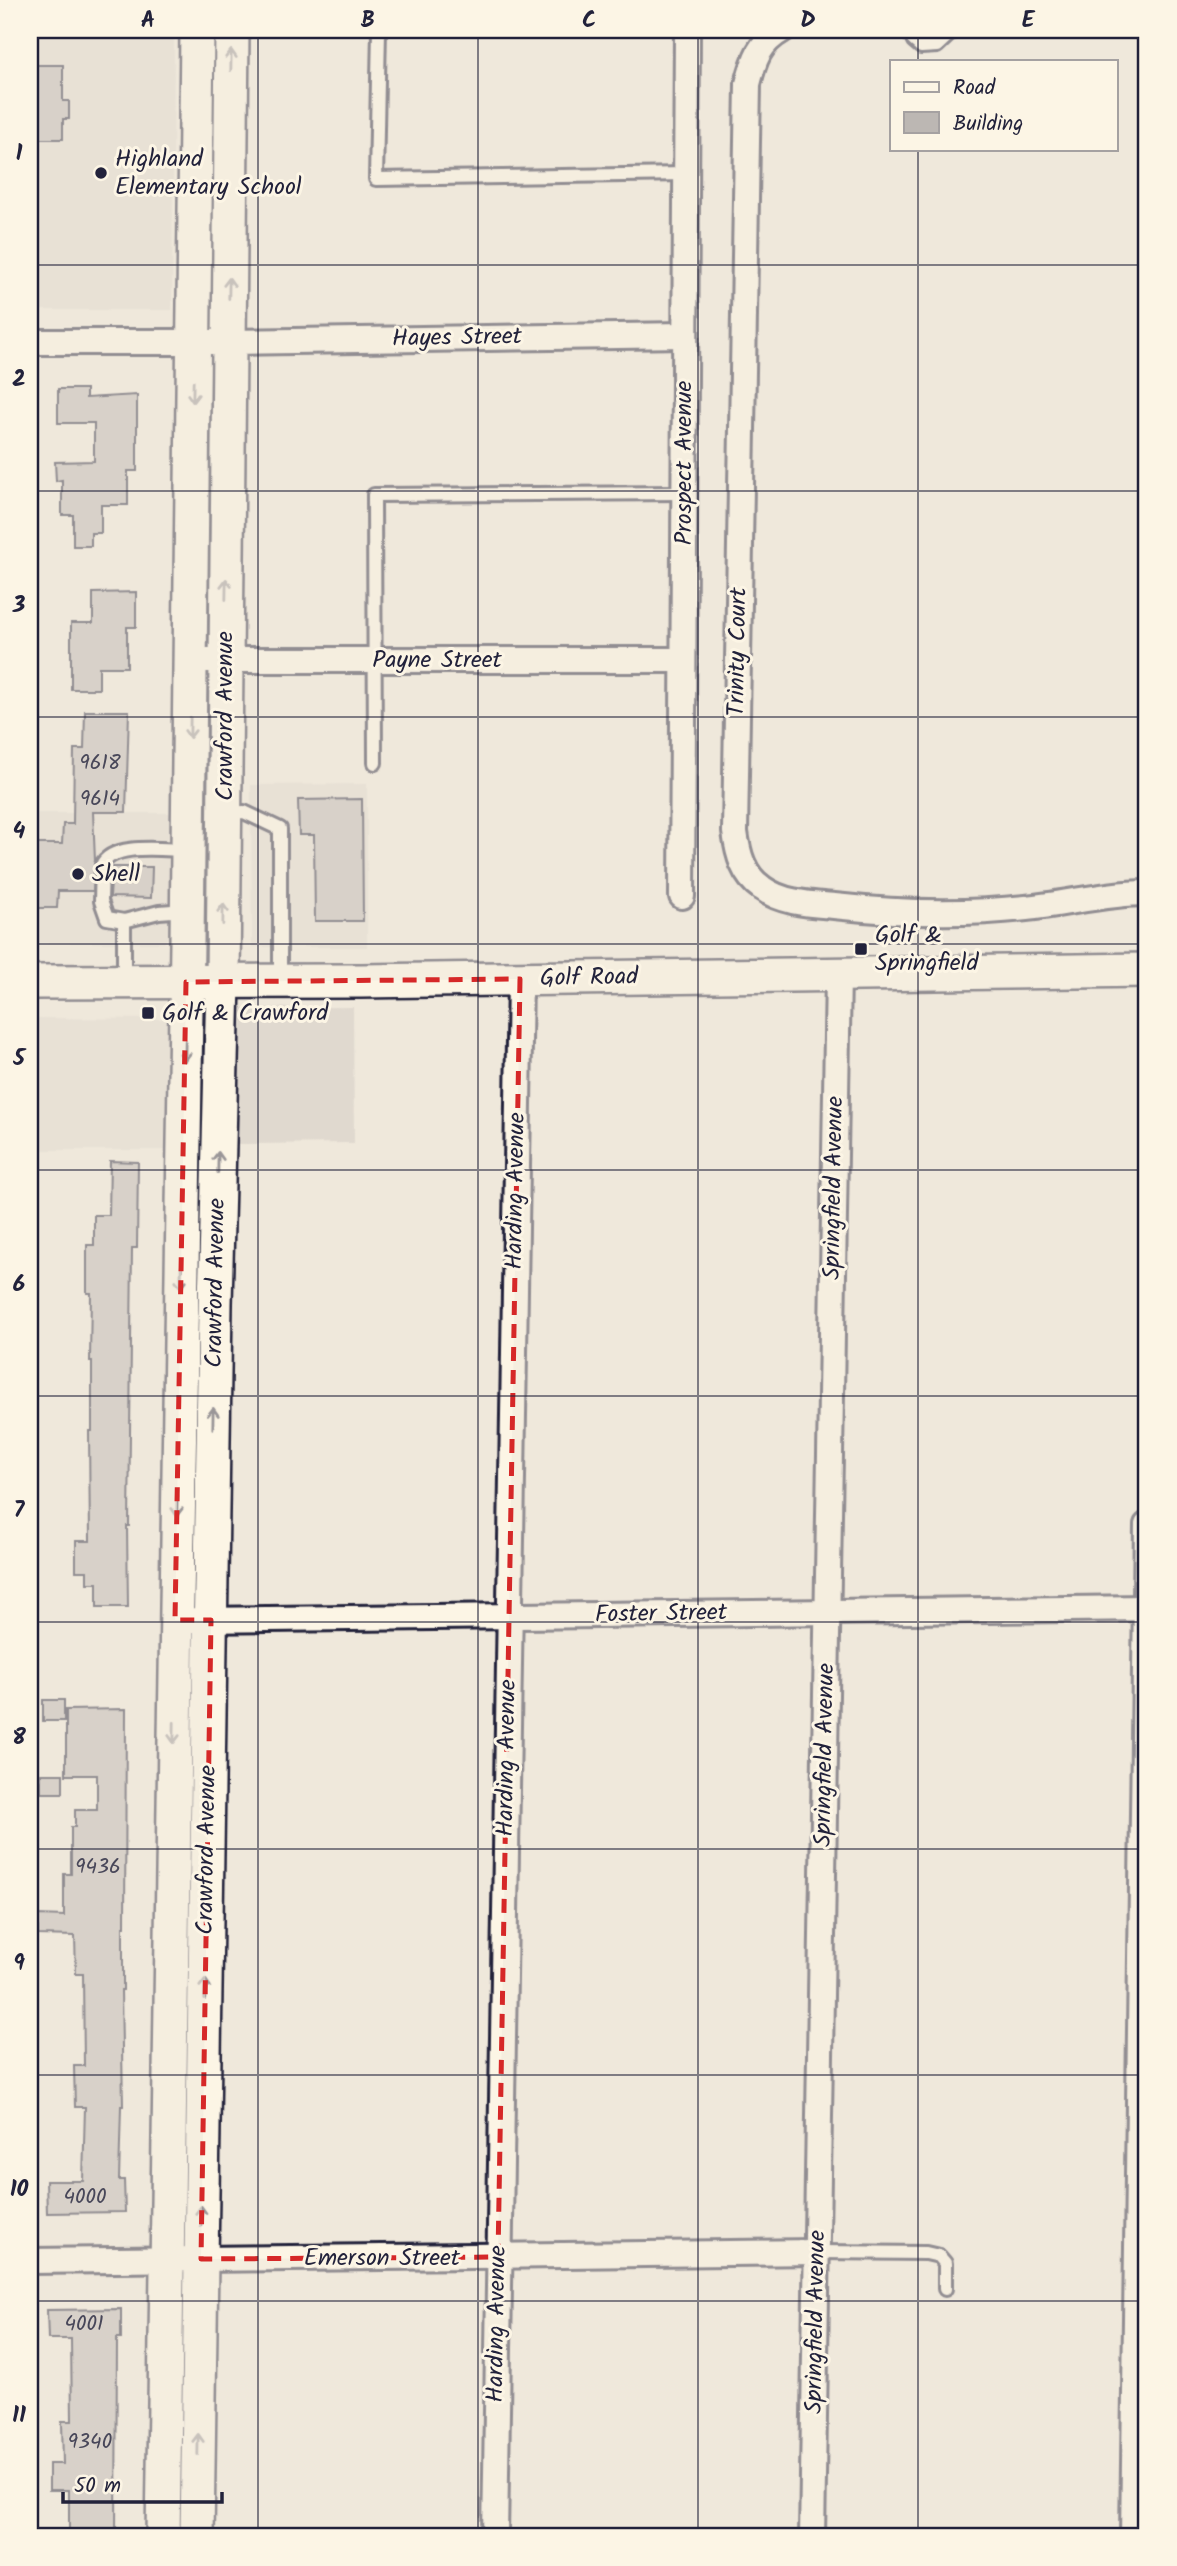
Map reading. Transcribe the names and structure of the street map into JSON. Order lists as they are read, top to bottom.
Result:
{
  "streets": {
    "main road": ["Crawford Avenue", "Golf Road"],
    "street": [
      "Hayes Street",
      "Prospect Avenue",
      "Trinity Court",
      "Payne Street",
      "Springfield Avenue",
      "Harding Avenue",
      "Foster Street",
      "Emerson Street"
    ]
  },
  "crossings": [
    ["Hayes Street", "Prospect Avenue"],
    ["Hayes Street", "Crawford Avenue"],
    ["Prospect Avenue", "Payne Street"],
    ["Payne Street", "Crawford Avenue"],
    ["Crawford Avenue", "Golf Road"],
    ["Crawford Avenue", "Foster Street"],
    ["Crawford Avenue", "Emerson Street"],
    ["Golf Road", "Springfield Avenue"],
    ["Golf Road", "Harding Avenue"],
    ["Springfield Avenue", "Foster Street"],
    ["Springfield Avenue", "Emerson Street"],
    ["Harding Avenue", "Foster Street"],
    ["Harding Avenue", "Emerson Street"]
  ],
  "places": {
    "other": ["Highland Elementary School", "Shell"],
    "transit": ["Golf & Springfield", "Golf & Crawford"]
  },
  "house_numbers": [
    "9618",
    "9614",
    "9436",
    "4000",
    "4001",
    "9340"
  ],
  "legend": ["Road", "Building"],
  "scale_bar": "50 m",
  "grid": {
    "columns": [
      "A",
      "B",
      "C",
      "D",
      "E"
    ],
    "rows": [
      "1",
      "2",
      "3",
      "4",
      "5",
      "6",
      "7",
      "8",
      "9",
      "10",
      "11"
    ]
  }
}
